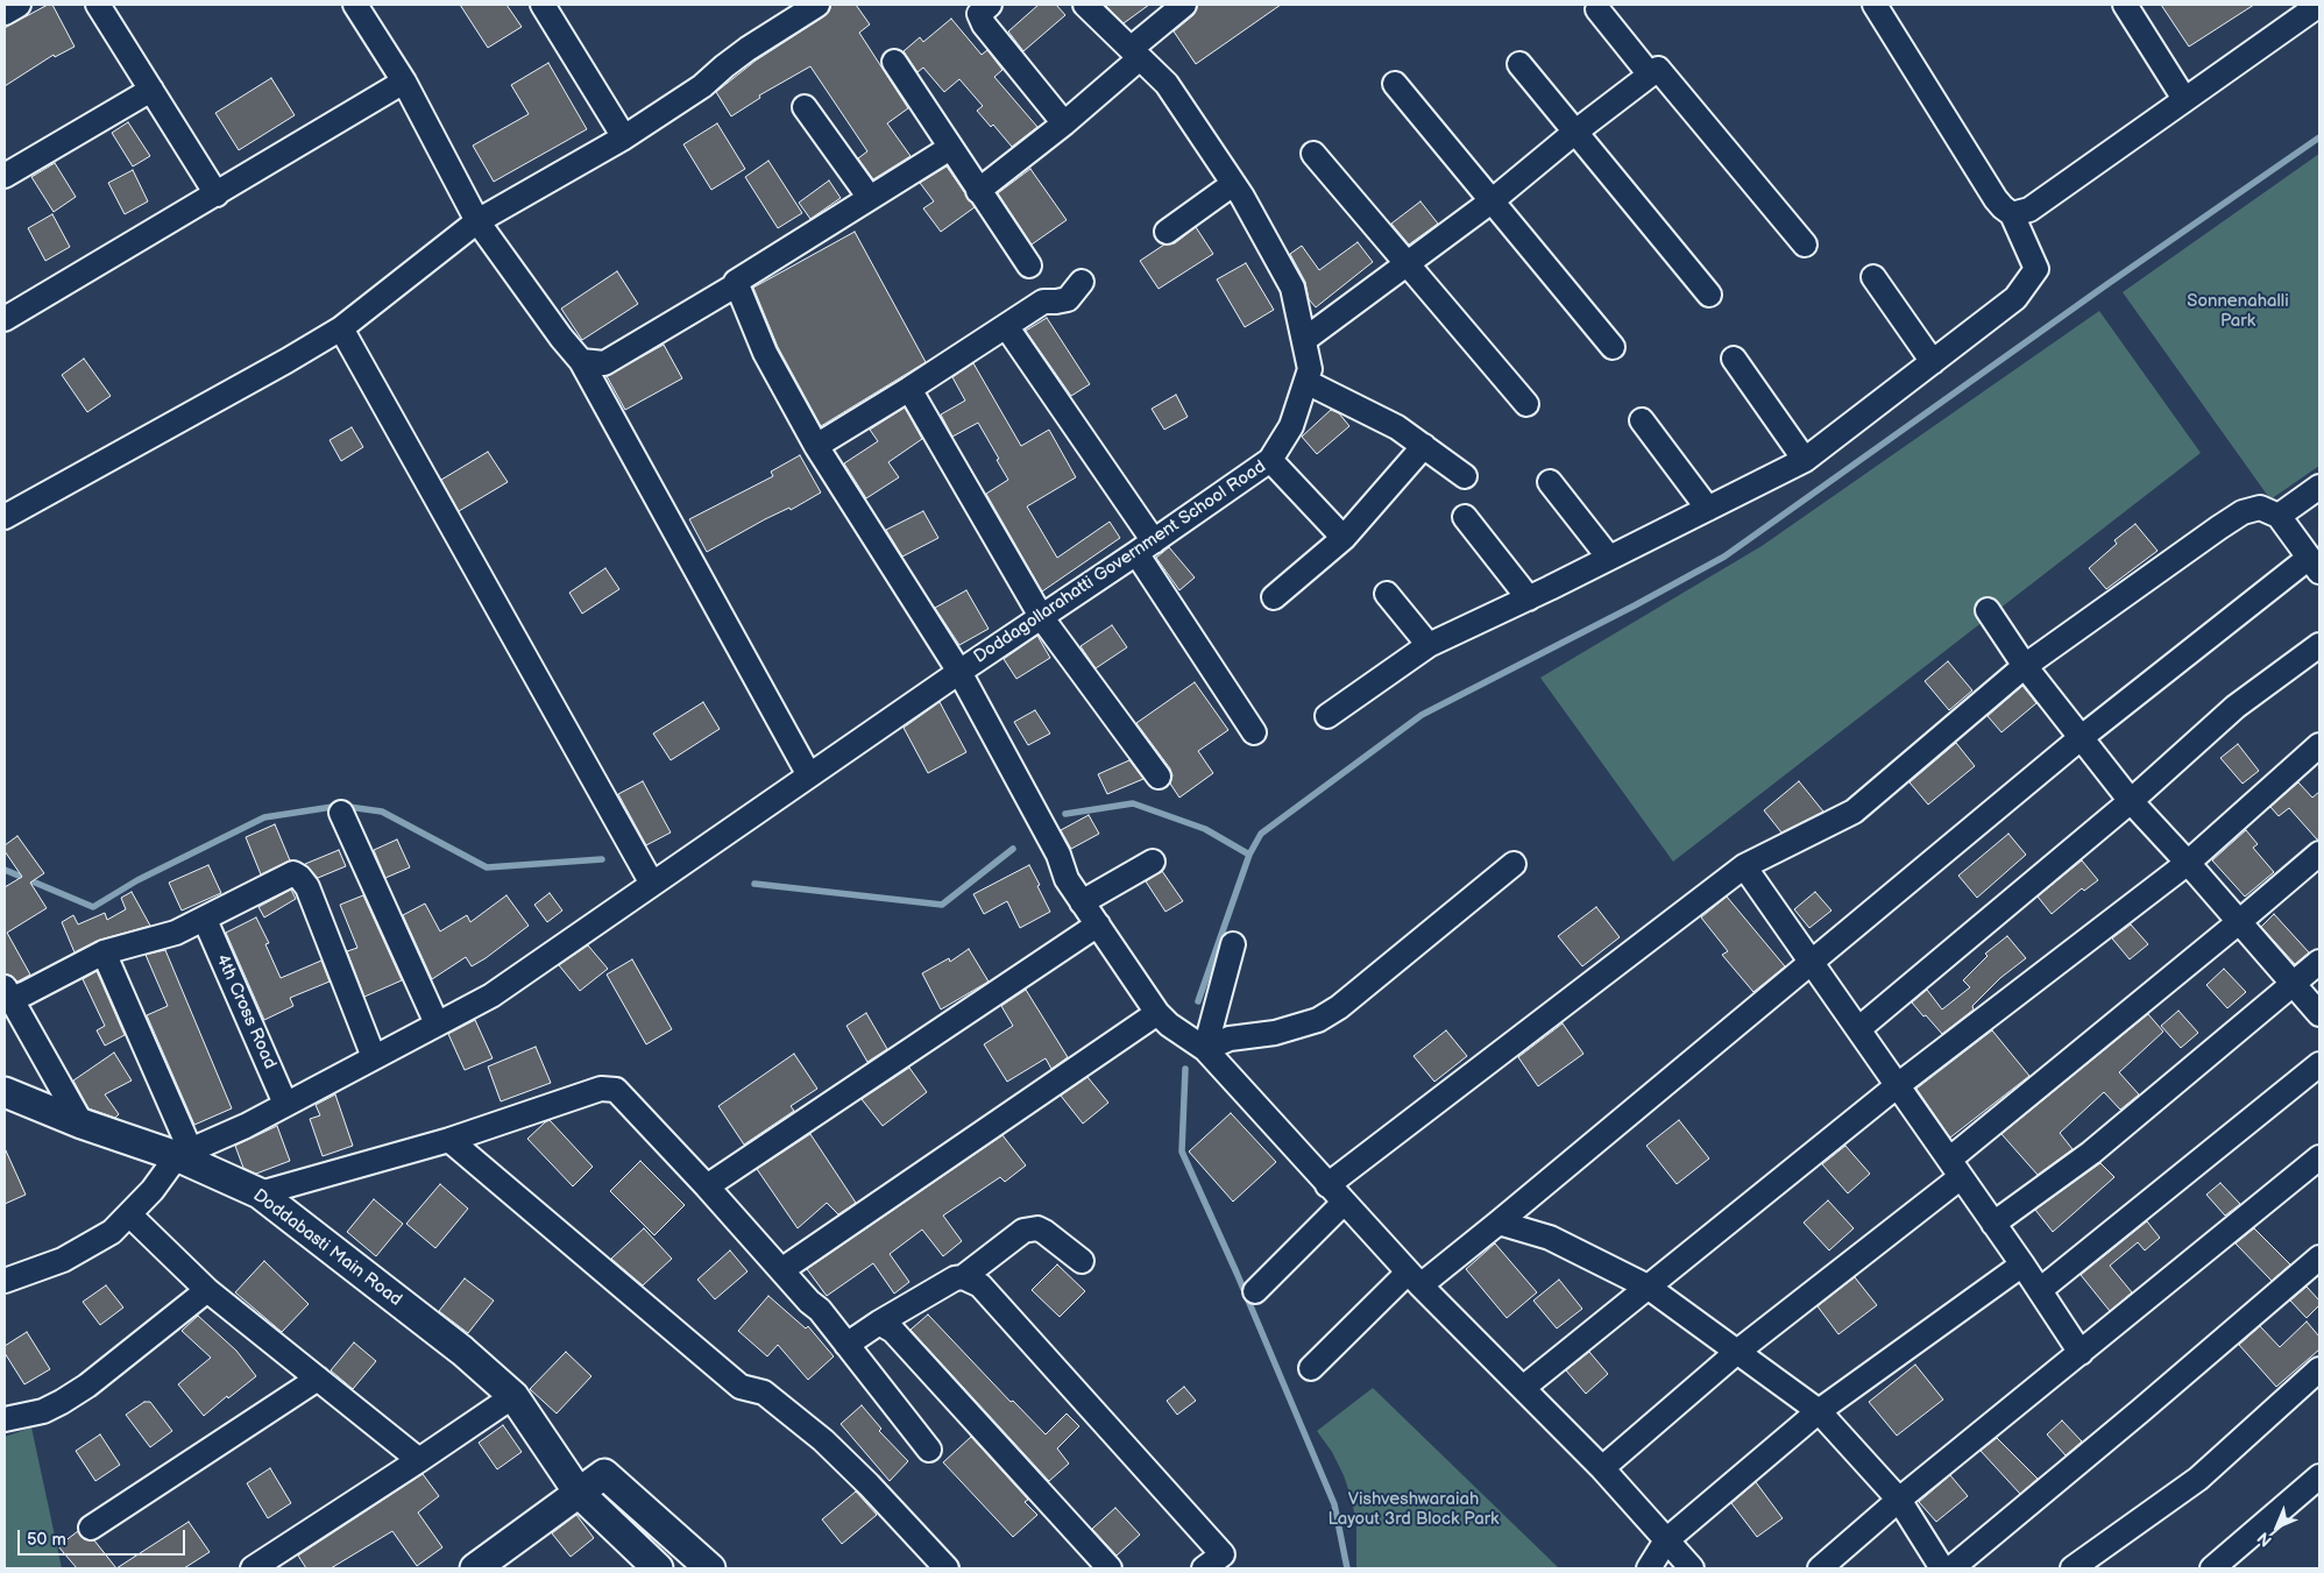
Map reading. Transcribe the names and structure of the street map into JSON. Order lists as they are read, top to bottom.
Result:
{
  "streets": {
    "street": ["Doddagollarahatti Government School Road", "4th Cross Road", "Doddabasti Main Road"]
  },
  "crossings": [
    ["Doddagollarahatti Government School Road", "4th Cross Road"],
    ["Doddagollarahatti Government School Road", "Doddabasti Main Road"]
  ],
  "parks": ["Sonnenahalli Park", "Vishveshwaraiah Layout 3rd Block Park"],
  "scale_bar": "50 m",
  "north": "bottom left"
}
